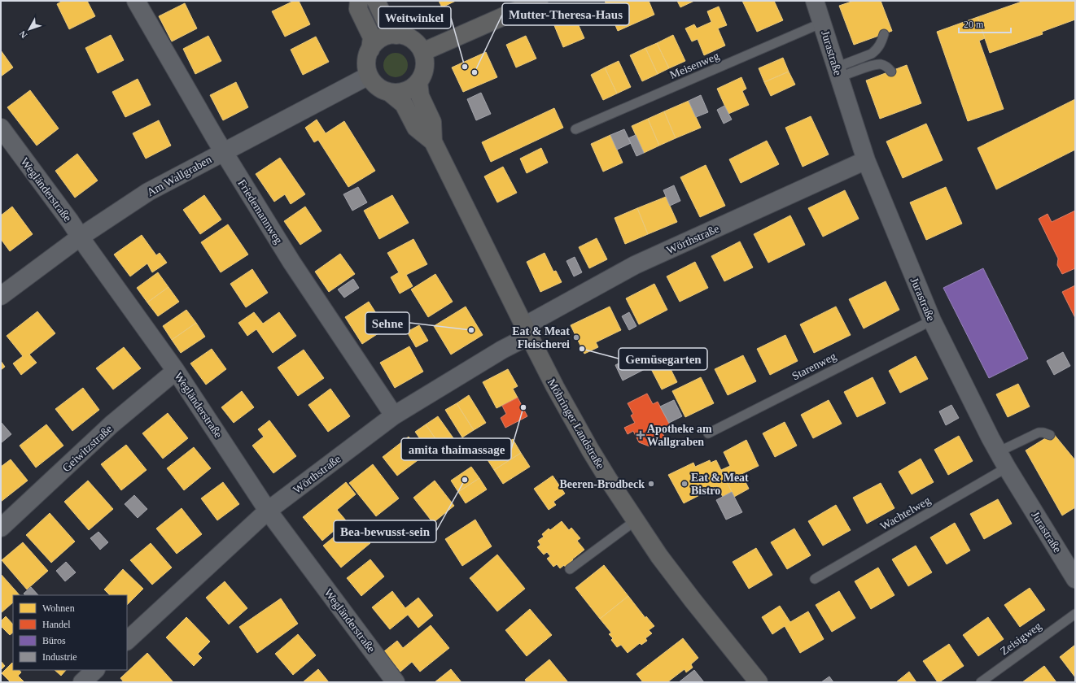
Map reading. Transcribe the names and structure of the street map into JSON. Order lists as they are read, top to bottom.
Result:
{
  "streets": {
    "main road": ["Möhringer Landstraße"],
    "street": [
      "Jurastraße",
      "Am Wallgraben",
      "Wegländerstraße",
      "Friedemannweg",
      "Wörthstraße",
      "Geiwitzstraße"
    ],
    "lane": [
      "Meisenweg",
      "Starenweg",
      "Wachtelweg",
      "Zeisigweg"
    ]
  },
  "crossings": [
    ["Jurastraße", "Meisenweg"],
    ["Jurastraße", "Wörthstraße"],
    ["Jurastraße", "Starenweg"],
    ["Jurastraße", "Wachtelweg"],
    ["Am Wallgraben", "Wegländerstraße"],
    ["Am Wallgraben", "Friedemannweg"],
    ["Am Wallgraben", "Möhringer Landstraße"],
    ["Wegländerstraße", "Wörthstraße"],
    ["Wegländerstraße", "Geiwitzstraße"],
    ["Friedemannweg", "Wörthstraße"],
    ["Wörthstraße", "Möhringer Landstraße"]
  ],
  "places": {
    "other": [
      "Weitwinkel",
      "Mutter-Theresa-Haus",
      "Sehne",
      "Eat & Meat Fleischerei",
      "Gemüsegarten",
      "amita thaimassage",
      "Bea-bewusst-sein",
      "Beeren-Brodbeck",
      "Eat & Meat Bistro"
    ],
    "health": ["Apotheke am Wallgraben"]
  },
  "legend": [
    "Wohnen",
    "Handel",
    "Büros",
    "Industrie"
  ],
  "scale_bar": "20 m",
  "north": "bottom left"
}
